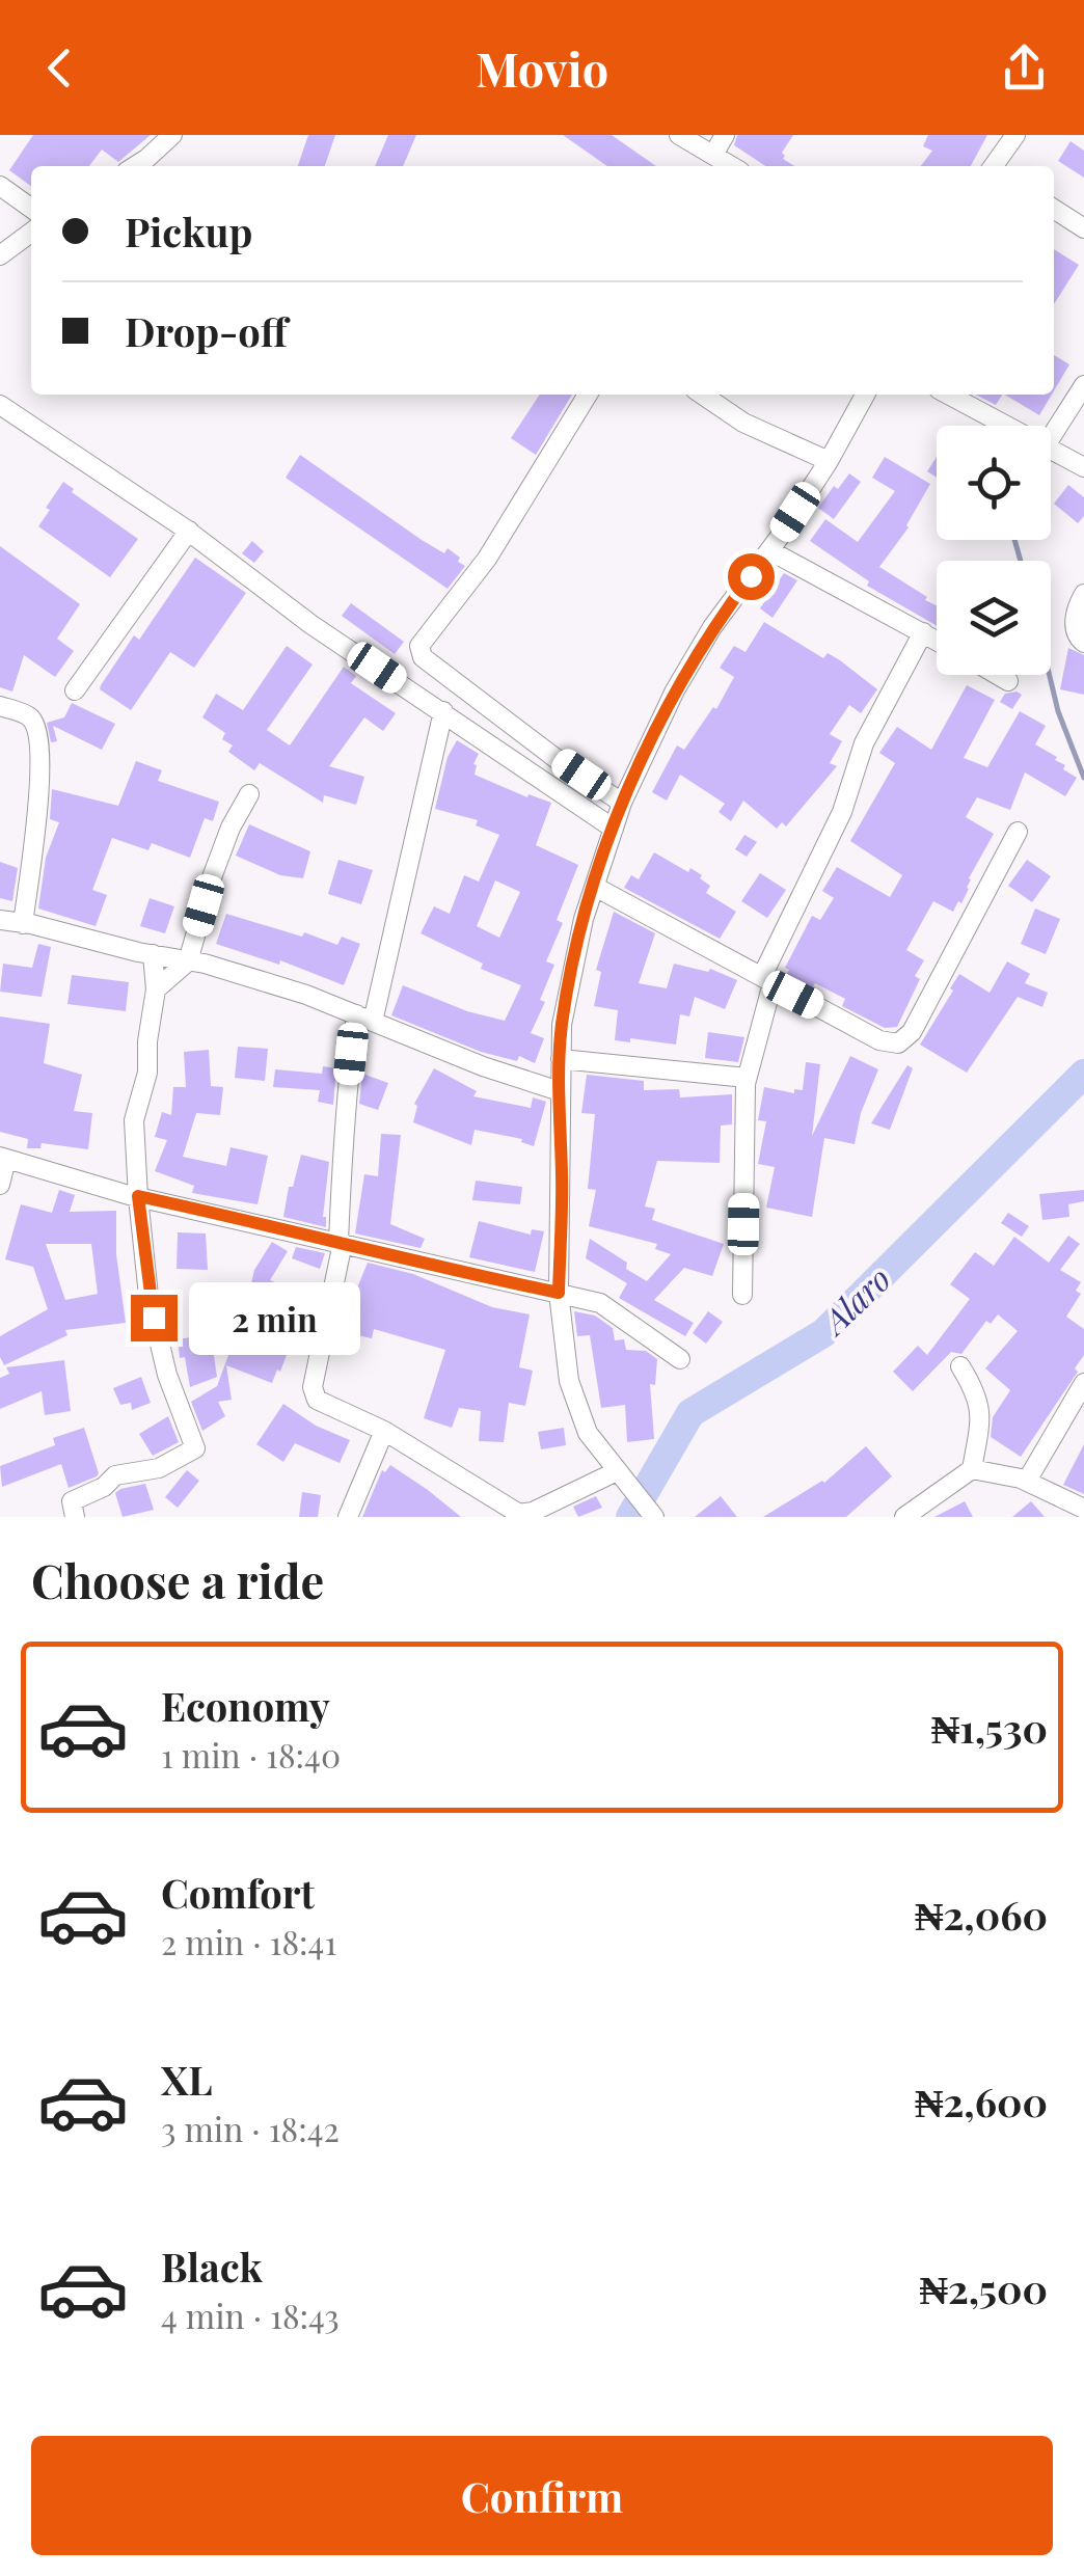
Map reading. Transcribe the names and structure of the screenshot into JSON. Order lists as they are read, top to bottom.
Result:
{
  "water": ["Alaro"],
  "page": {
    "header": "Movio",
    "banner": ["Pickup", "Drop-off"],
    "bubble": "2 min",
    "heading": "Choose a ride",
    "list": [
      {
        "name": "Economy",
        "note": "1 min · 18:40",
        "value": "₦1,530"
      },
      {
        "name": "Comfort",
        "note": "2 min · 18:41",
        "value": "₦2,060"
      },
      {
        "name": "XL",
        "note": "3 min · 18:42",
        "value": "₦2,600"
      },
      {
        "name": "Black",
        "note": "4 min · 18:43",
        "value": "₦2,500"
      }
    ],
    "buttons": "Confirm"
  }
}
